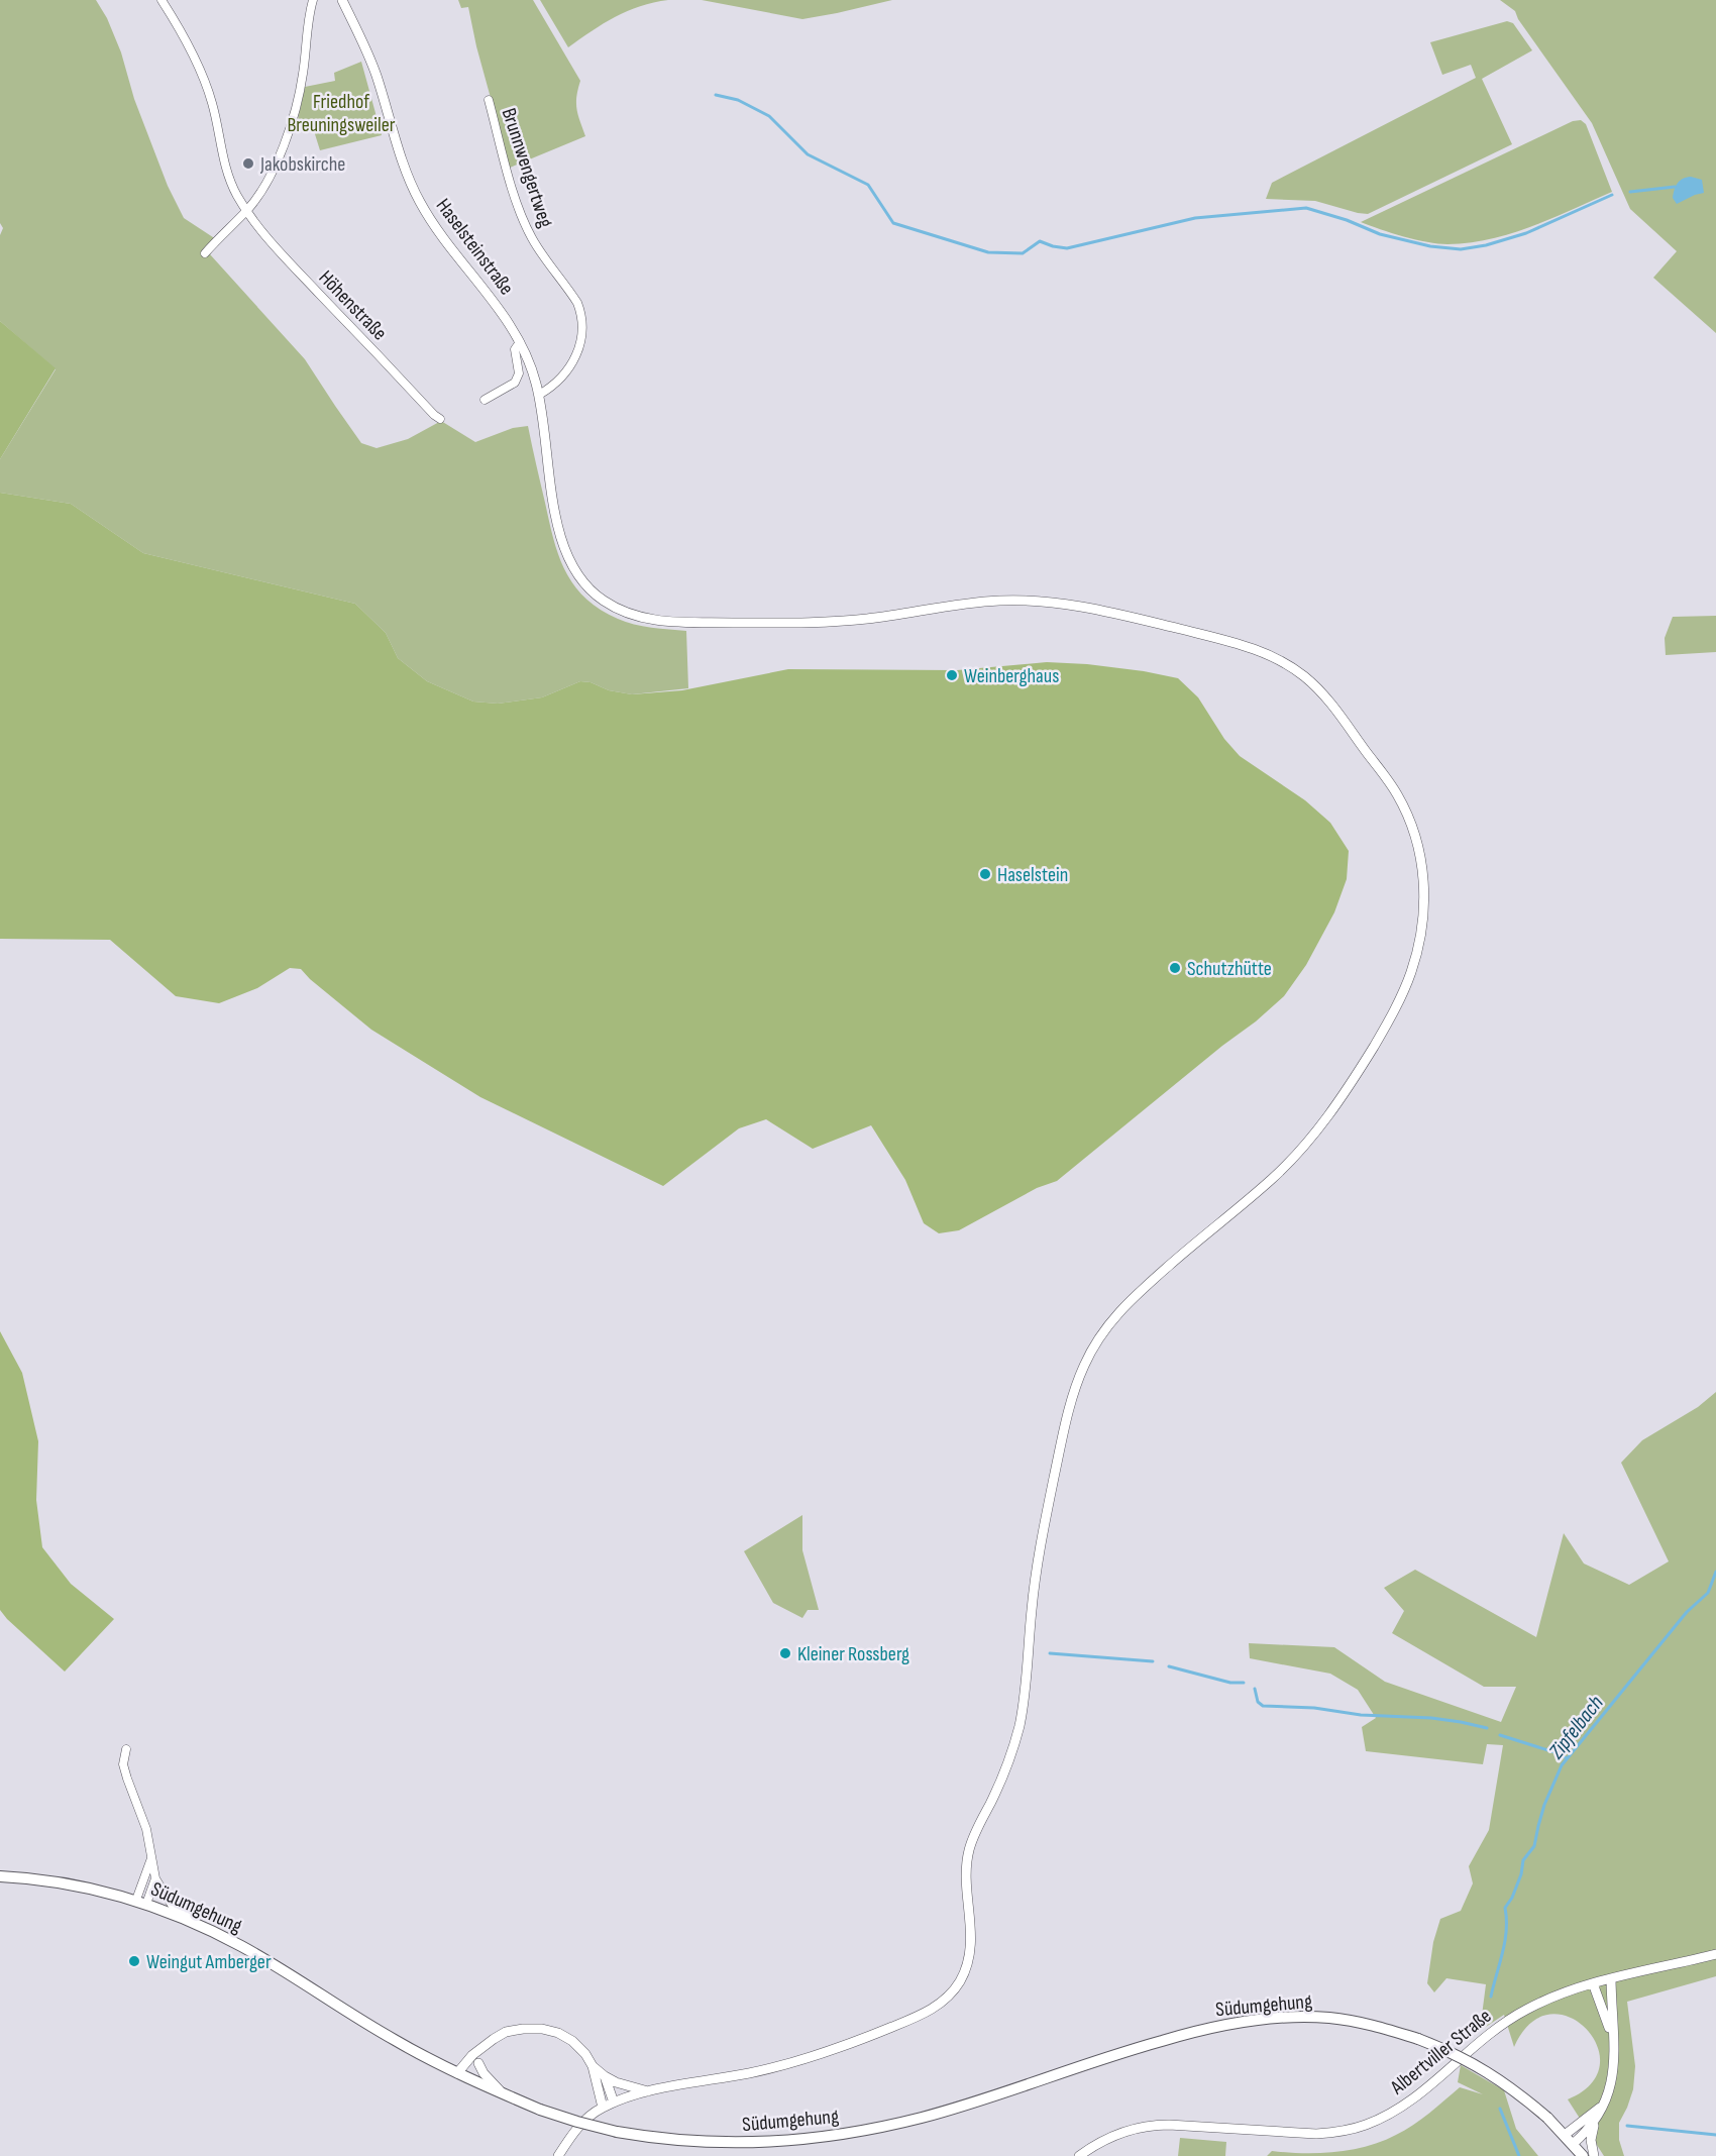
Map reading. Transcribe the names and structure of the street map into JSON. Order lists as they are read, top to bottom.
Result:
{
  "streets": {
    "main road": ["Südumgehung"],
    "street": [
      "Brunnwengertweg",
      "Haselsteinstraße",
      "Höhenstraße",
      "Albertviller Straße"
    ]
  },
  "crossings": [
    ["Brunnwengertweg", "Haselsteinstraße"]
  ],
  "water": ["Zipfelbach"],
  "parks": ["Friedhof Breuningsweiler"],
  "places": [
    "Jakobskirche",
    "Weinberghaus",
    "Haselstein",
    "Schutzhütte",
    "Kleiner Rossberg",
    "Weingut Amberger"
  ]
}
